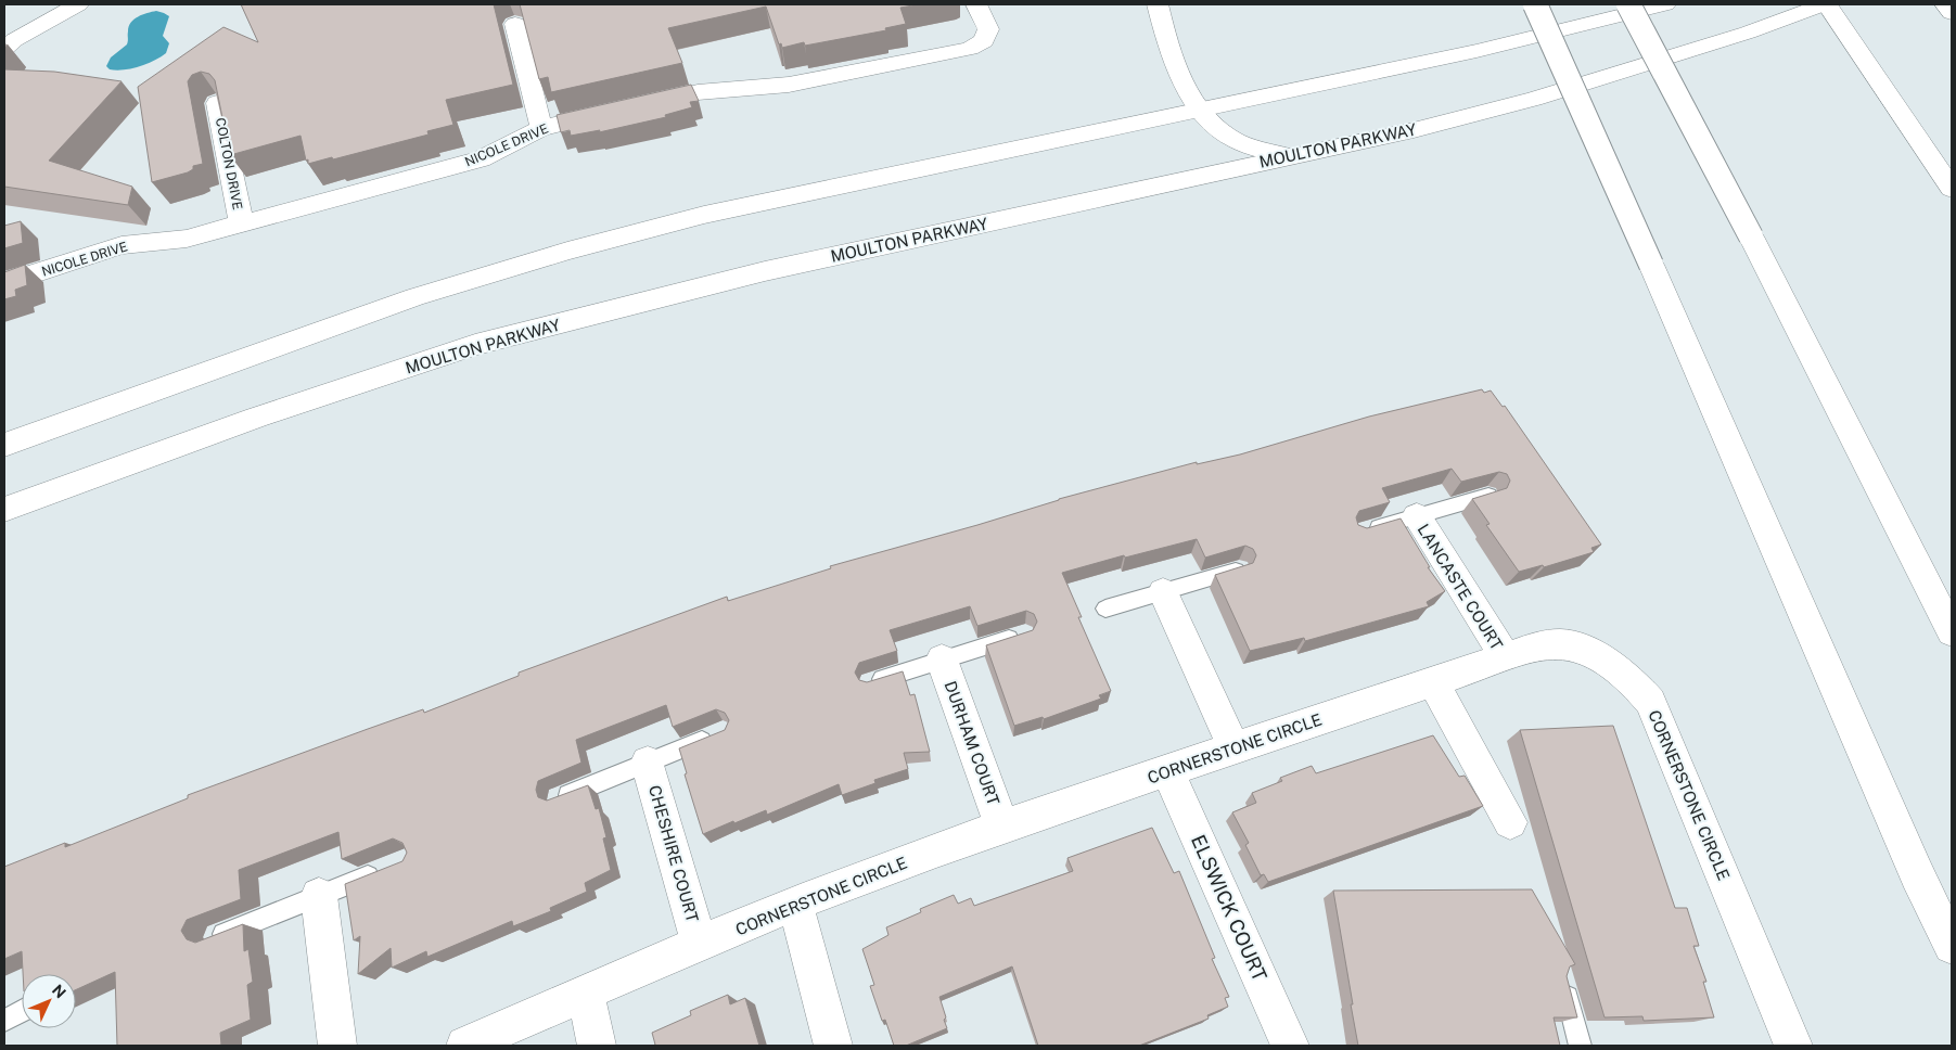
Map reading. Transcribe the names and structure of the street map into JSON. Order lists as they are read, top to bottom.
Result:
{
  "streets": {
    "main road": [
      "NICOLE DRIVE",
      "MOULTON PARKWAY",
      "COLTON DRIVE",
      "LANCASTE COURT",
      "DURHAM COURT",
      "CORNERSTONE CIRCLE",
      "CHESHIRE COURT",
      "ELSWICK COURT"
    ]
  },
  "crossings": [
    ["NICOLE DRIVE", "COLTON DRIVE"],
    ["LANCASTE COURT", "CORNERSTONE CIRCLE"],
    ["DURHAM COURT", "CORNERSTONE CIRCLE"],
    ["CORNERSTONE CIRCLE", "CHESHIRE COURT"],
    ["CORNERSTONE CIRCLE", "ELSWICK COURT"]
  ],
  "north": "top right"
}
